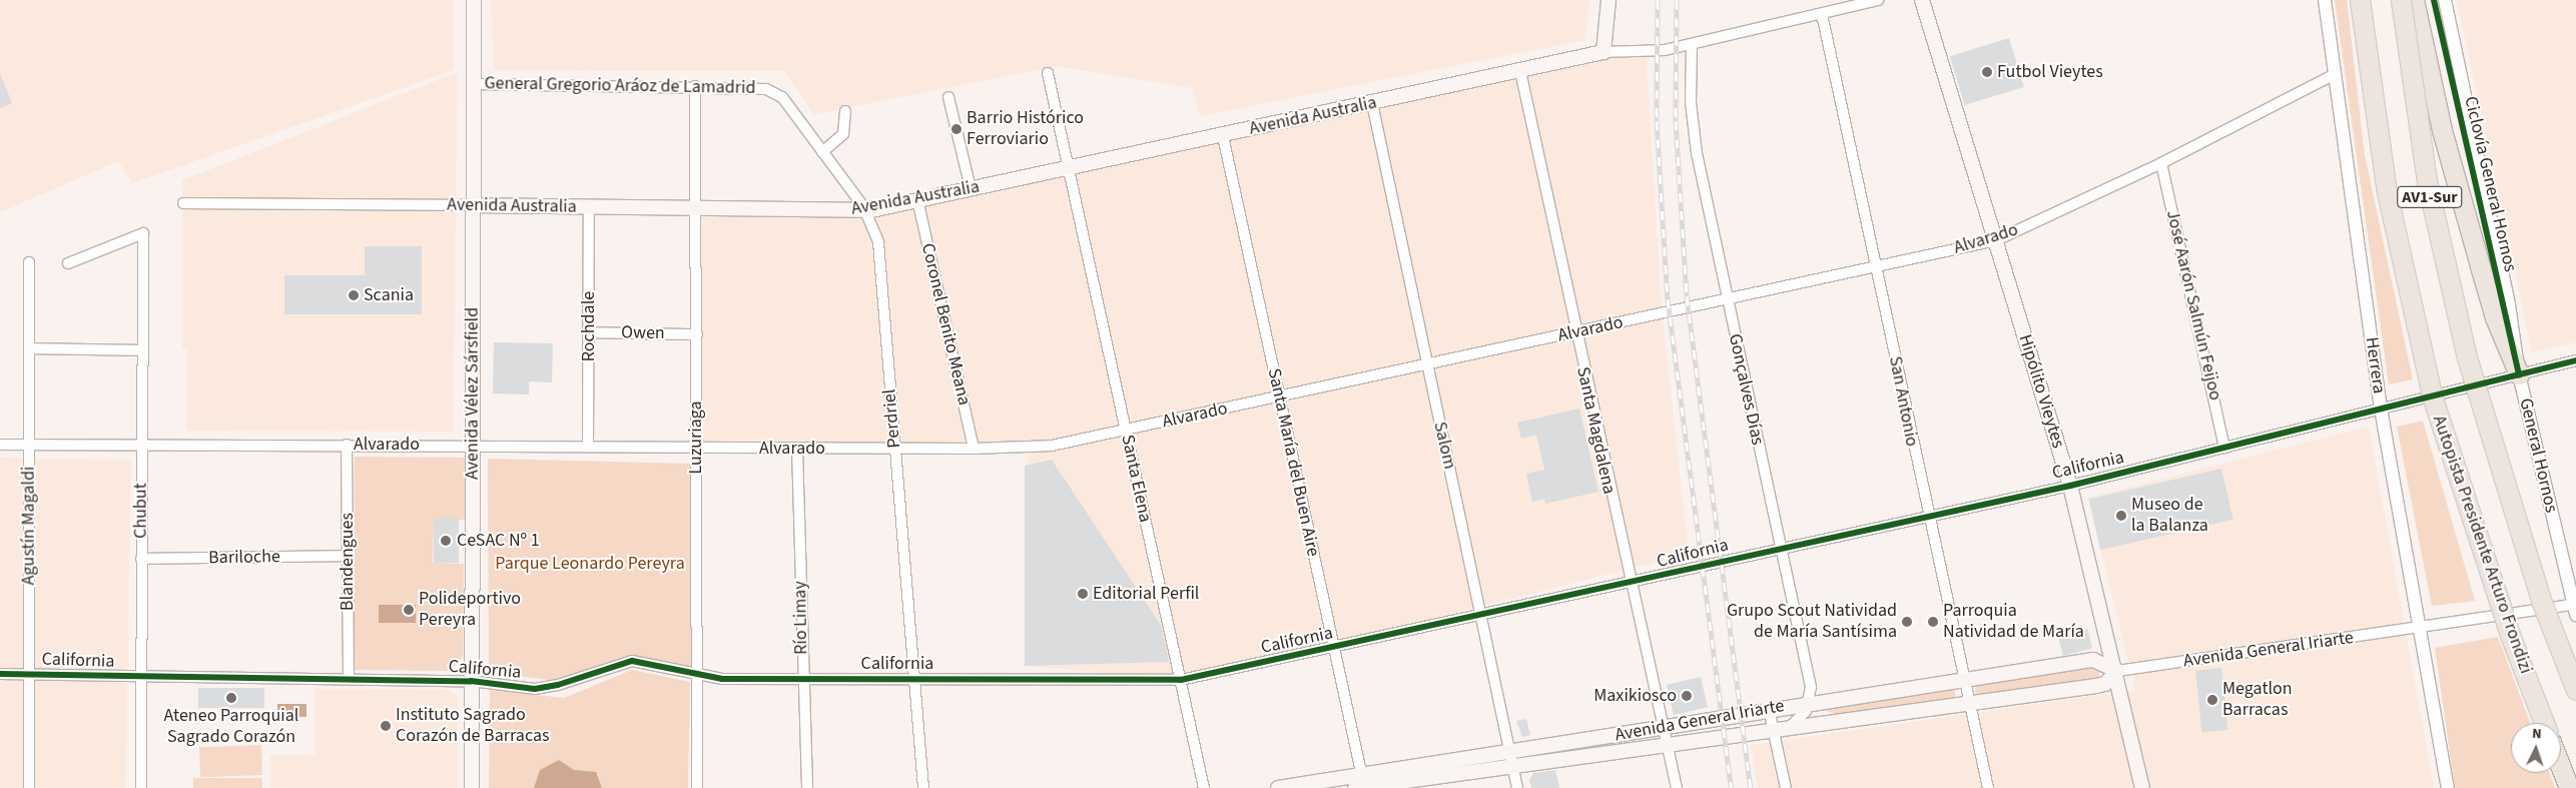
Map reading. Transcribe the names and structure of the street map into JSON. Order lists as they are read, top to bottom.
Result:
{
  "streets": {
    "highway": ["AV1-Sur", "Autopista Presidente Arturo Frondizi"],
    "main road": [
      "Avenida Australia",
      "Hipólito Vieytes",
      "Avenida Vélez Sársfield",
      "Avenida General Iriarte"
    ],
    "street": [
      "General Gregorio Aráoz de Lamadrid",
      "Alvarado",
      "José Aarón Salmún Feijoo",
      "Coronel Benito Meana",
      "Rochdale",
      "Owen",
      "Herrera",
      "Gonçalves Días",
      "San Antonio",
      "Perdriel",
      "Santa Magdalena",
      "Luzuriaga",
      "Salom",
      "General Hornos",
      "Santa María del Buen Aire",
      "California",
      "Santa Elena",
      "Chubut",
      "Agustín Magaldi",
      "Bariloche",
      "Blandengues",
      "Río Limay"
    ],
    "cycle path": ["Ciclovía General Hornos"]
  },
  "crossings": [
    ["General Gregorio Aráoz de Lamadrid", "Avenida Vélez Sársfield"],
    ["General Gregorio Aráoz de Lamadrid", "Perdriel"],
    ["General Gregorio Aráoz de Lamadrid", "Luzuriaga"],
    ["Avenida Australia", "Coronel Benito Meana"],
    ["Avenida Australia", "Rochdale"],
    ["Avenida Australia", "Avenida Vélez Sársfield"],
    ["Avenida Australia", "Perdriel"],
    ["Avenida Australia", "Santa Magdalena"],
    ["Avenida Australia", "Luzuriaga"],
    ["Avenida Australia", "Salom"],
    ["Avenida Australia", "Santa María del Buen Aire"],
    ["Avenida Australia", "Santa Elena"],
    ["Alvarado", "José Aarón Salmún Feijoo"],
    ["Alvarado", "Coronel Benito Meana"],
    ["Alvarado", "Rochdale"],
    ["Alvarado", "Herrera"],
    ["Alvarado", "Gonçalves Días"],
    ["Alvarado", "Hipólito Vieytes"],
    ["Alvarado", "Avenida Vélez Sársfield"],
    ["Alvarado", "San Antonio"],
    ["Alvarado", "Perdriel"],
    ["Alvarado", "Santa Magdalena"],
    ["Alvarado", "Luzuriaga"],
    ["Alvarado", "Salom"],
    ["Alvarado", "Santa María del Buen Aire"],
    ["Alvarado", "Santa Elena"],
    ["Alvarado", "Chubut"],
    ["Alvarado", "Agustín Magaldi"],
    ["Alvarado", "Blandengues"],
    ["Alvarado", "Río Limay"],
    ["José Aarón Salmún Feijoo", "California"],
    ["Rochdale", "Owen"],
    ["Owen", "Luzuriaga"],
    ["Herrera", "California"],
    ["Herrera", "Avenida General Iriarte"],
    ["Gonçalves Días", "California"],
    ["Gonçalves Días", "Avenida General Iriarte"],
    ["Hipólito Vieytes", "California"],
    ["Hipólito Vieytes", "Avenida General Iriarte"],
    ["Avenida Vélez Sársfield", "California"],
    ["San Antonio", "California"],
    ["San Antonio", "Avenida General Iriarte"],
    ["Perdriel", "California"],
    ["Santa Magdalena", "California"],
    ["Santa Magdalena", "Avenida General Iriarte"],
    ["Luzuriaga", "California"],
    ["Salom", "California"],
    ["Salom", "Avenida General Iriarte"],
    ["General Hornos", "California"],
    ["General Hornos", "Avenida General Iriarte"],
    ["Santa María del Buen Aire", "California"],
    ["Santa María del Buen Aire", "Avenida General Iriarte"],
    ["California", "Santa Elena"],
    ["California", "Chubut"],
    ["California", "Agustín Magaldi"],
    ["California", "Blandengues"],
    ["California", "Río Limay"],
    ["Chubut", "Bariloche"],
    ["Bariloche", "Blandengues"]
  ],
  "parks": ["Parque Leonardo Pereyra"],
  "places": [
    "Futbol Vieytes",
    "Barrio Histórico Ferroviario",
    "Scania",
    "Museo de la Balanza",
    "CeSAC Nº 1",
    "Editorial Perfil",
    "Polideportivo Pereyra",
    "Grupo Scout Natividad de María Santísima",
    "Parroquia Natividad de María",
    "Maxikiosco",
    "Ateneo Parroquial Sagrado Corazón",
    "Megatlon Barracas",
    "Instituto Sagrado Corazón de Barracas"
  ],
  "north": "top"
}
